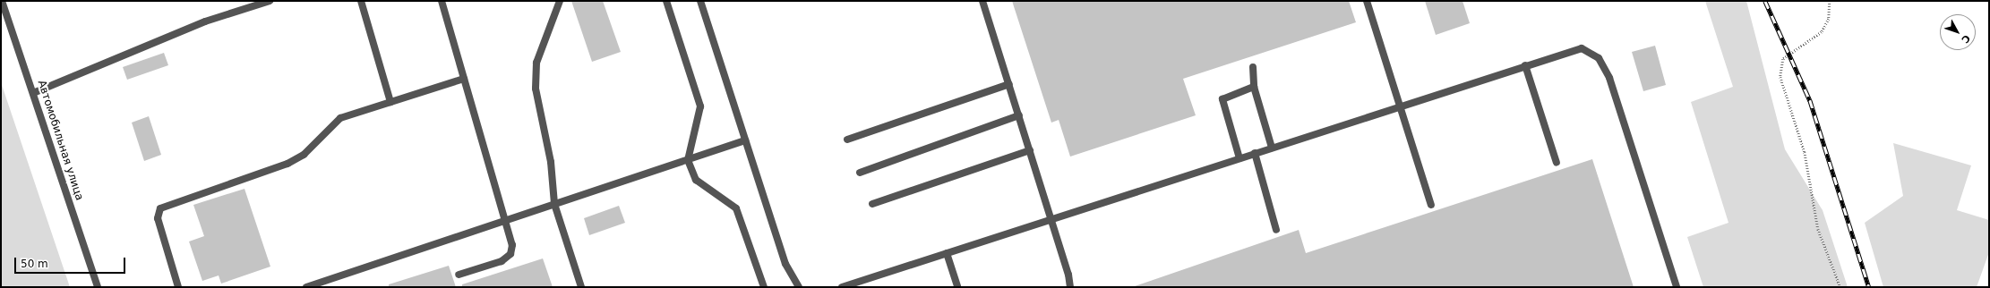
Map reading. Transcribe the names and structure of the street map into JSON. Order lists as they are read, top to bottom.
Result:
{
  "streets": {
    "street": ["Автомобильная улица"]
  },
  "scale_bar": "50 m",
  "north": "bottom right"
}
